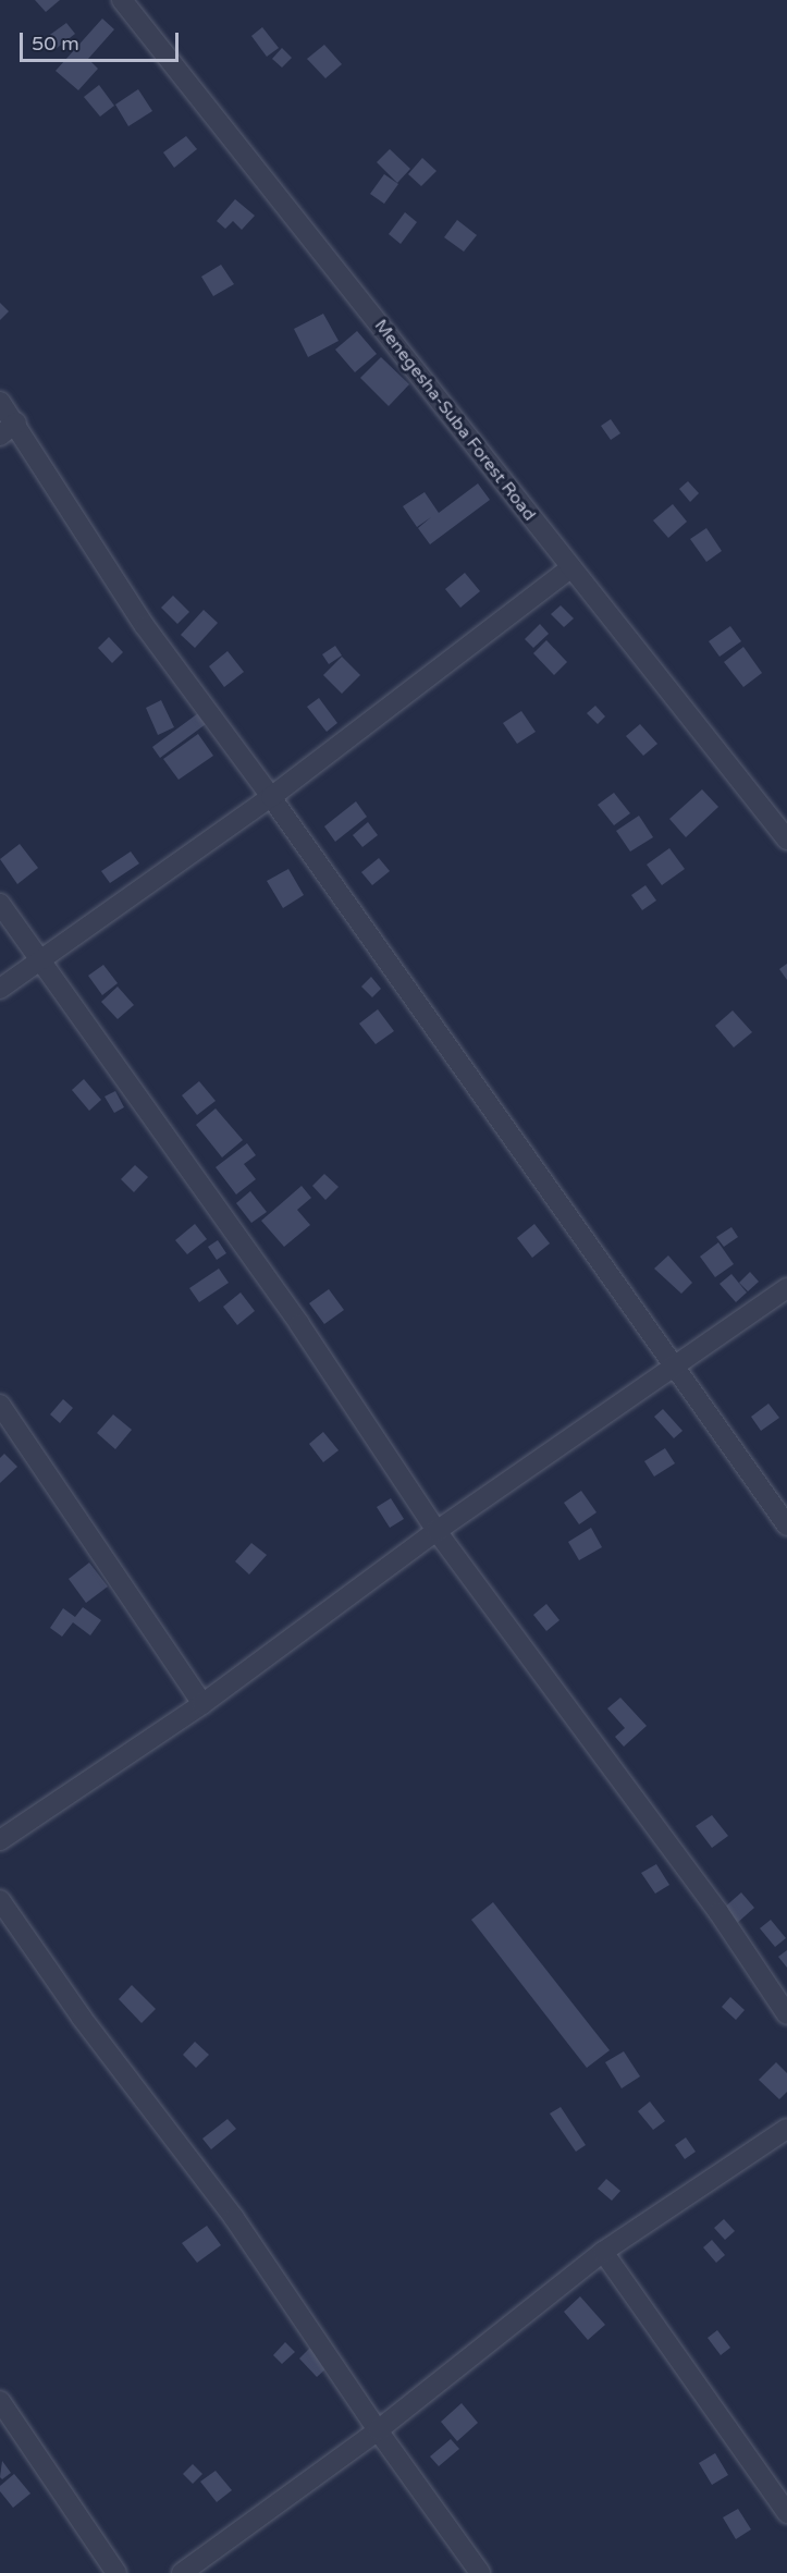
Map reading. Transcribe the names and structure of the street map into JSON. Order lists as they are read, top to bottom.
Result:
{
  "streets": {
    "street": ["Menegesha-Suba Forest Road"]
  },
  "scale_bar": "50 m"
}
